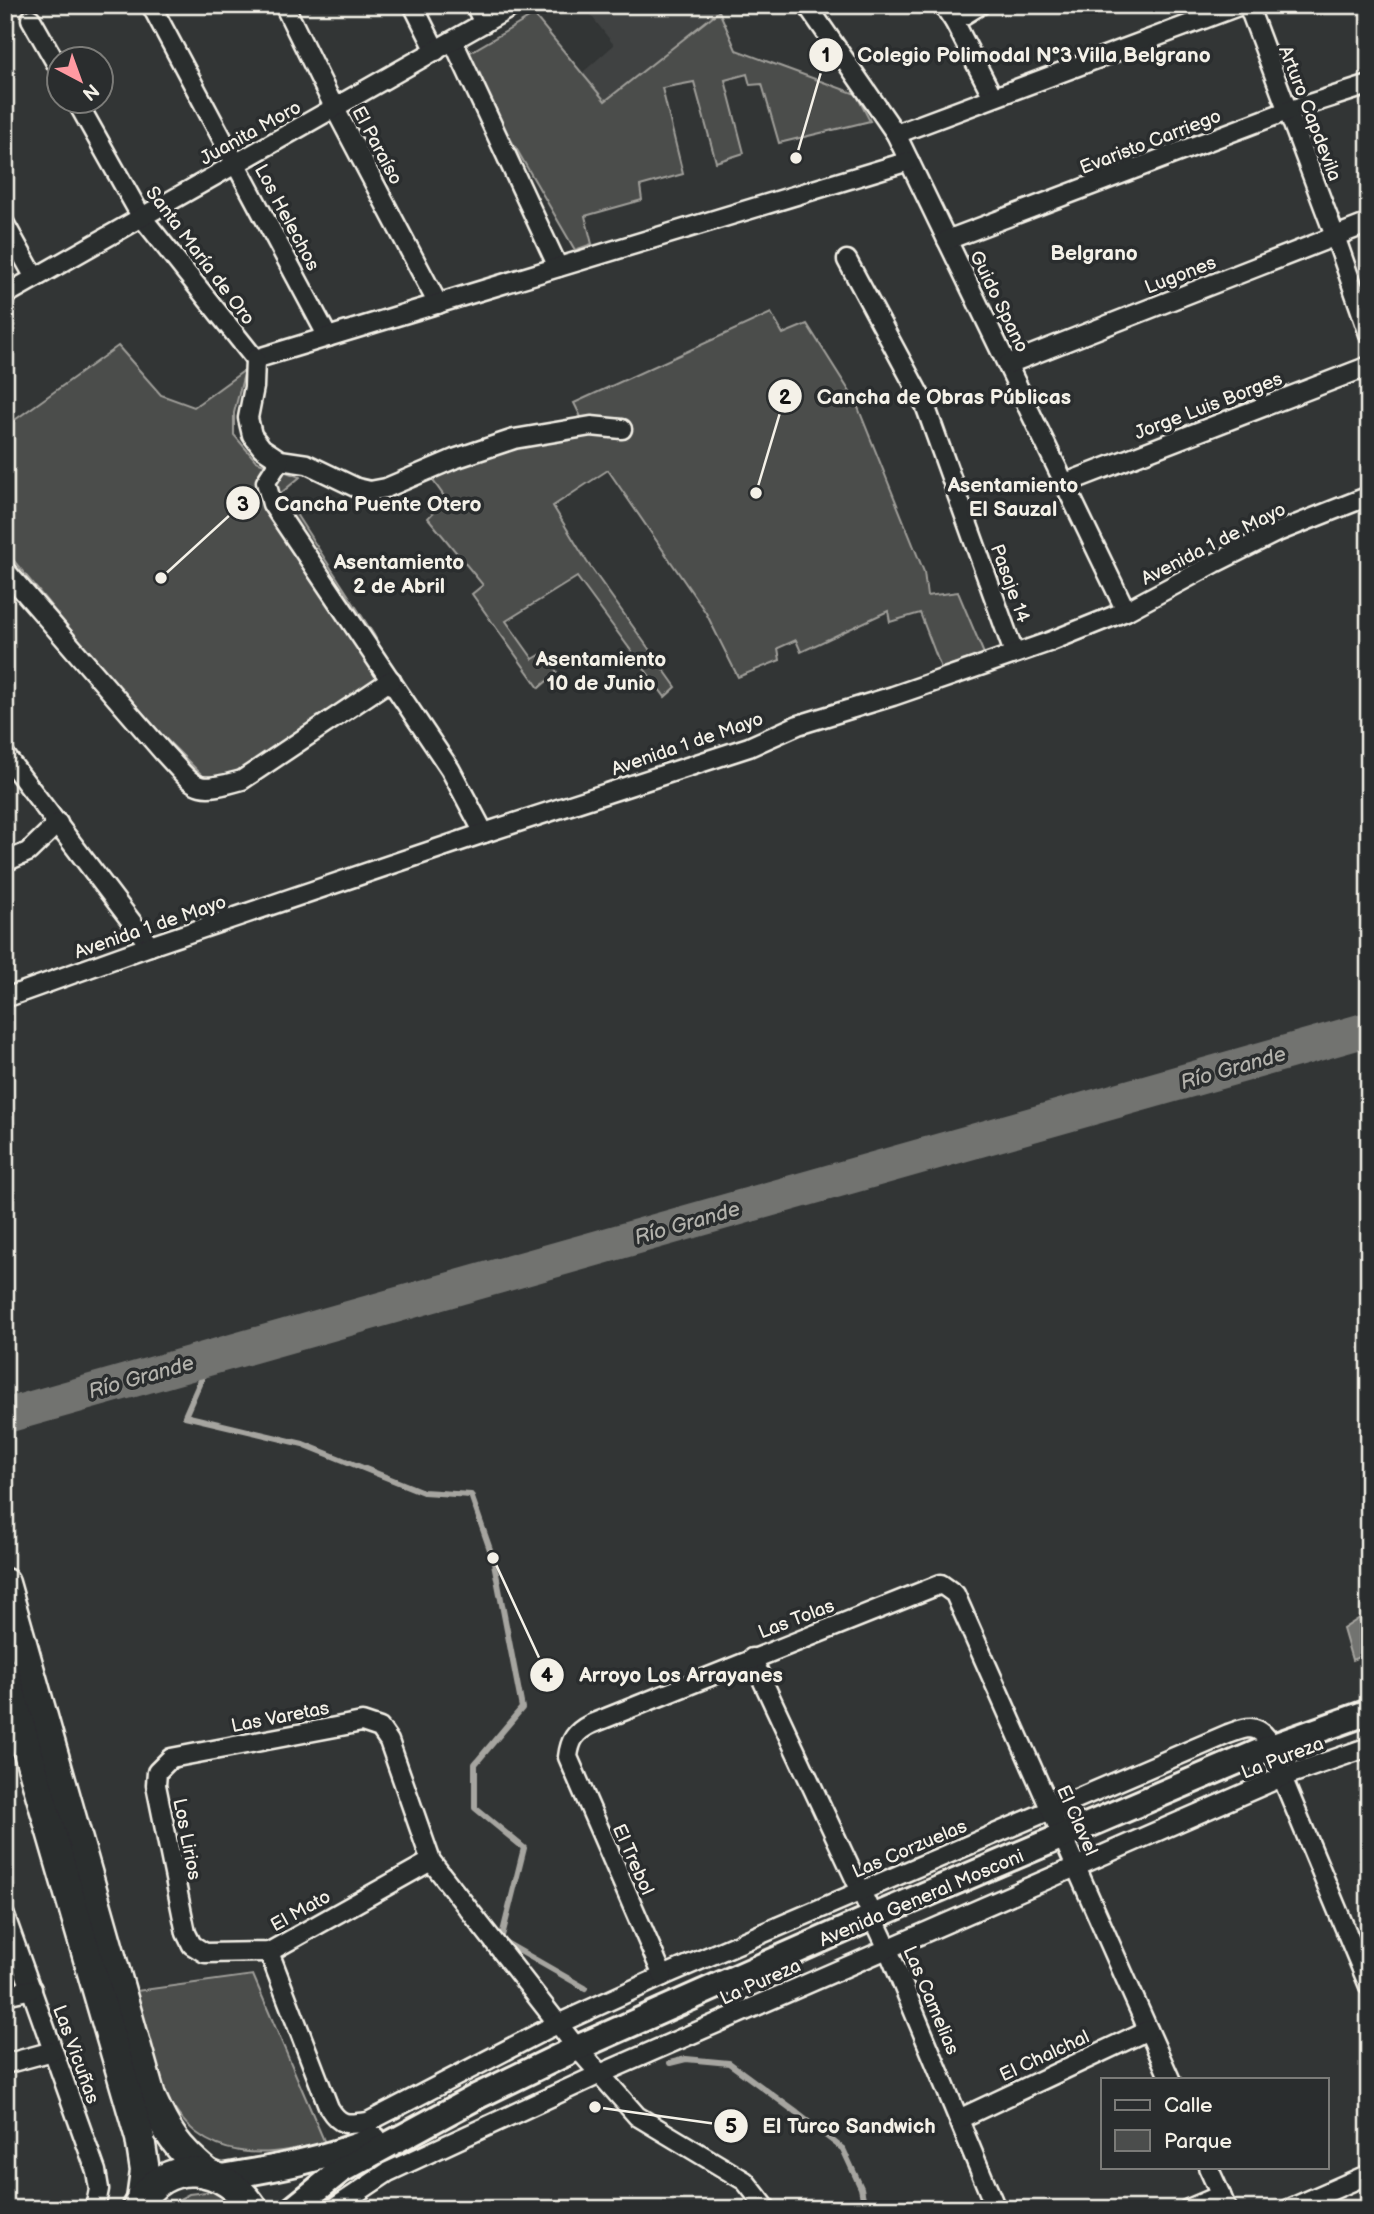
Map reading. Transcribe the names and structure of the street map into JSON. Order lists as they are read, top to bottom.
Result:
{
  "streets": {
    "main road": ["Avenida General Mosconi"],
    "street": [
      "Arturo Capdevila",
      "Juanita Moro",
      "Evaristo Carriego",
      "El Paraíso",
      "Los Helechos",
      "Santa María de Oro",
      "Lugones",
      "Guido Spano",
      "Jorge Luis Borges",
      "Avenida 1 de Mayo",
      "Pasaje 14",
      "Las Tolas",
      "Las Varetas",
      "La Pureza",
      "El Clavel",
      "Los Lirios",
      "Las Corzuelas",
      "El Trebol",
      "El Mato",
      "Las Camelias",
      "Las Vicuñas",
      "El Chalchal"
    ]
  },
  "crossings": [
    ["Arturo Capdevila", "Evaristo Carriego"],
    ["Arturo Capdevila", "Lugones"],
    ["Juanita Moro", "El Paraíso"],
    ["Juanita Moro", "Los Helechos"],
    ["Juanita Moro", "Santa María de Oro"],
    ["Evaristo Carriego", "Guido Spano"],
    ["Lugones", "Guido Spano"],
    ["Guido Spano", "Jorge Luis Borges"],
    ["Guido Spano", "Avenida 1 de Mayo"],
    ["Avenida 1 de Mayo", "Pasaje 14"],
    ["Las Tolas", "El Clavel"],
    ["Las Tolas", "El Trebol"],
    ["Las Tolas", "Las Camelias"],
    ["Las Varetas", "Los Lirios"],
    ["Las Varetas", "El Mato"],
    ["La Pureza", "El Clavel"],
    ["La Pureza", "Las Camelias"],
    ["El Clavel", "Las Corzuelas"],
    ["El Clavel", "Avenida General Mosconi"],
    ["El Clavel", "El Chalchal"],
    ["Los Lirios", "El Mato"],
    ["Las Corzuelas", "El Trebol"],
    ["Las Corzuelas", "Avenida General Mosconi"],
    ["Las Corzuelas", "El Mato"],
    ["Las Corzuelas", "Las Camelias"],
    ["Avenida General Mosconi", "Las Camelias"],
    ["Las Camelias", "El Chalchal"]
  ],
  "districts": [
    "Belgrano",
    "Asentamiento El Sauzal",
    "Asentamiento 2 de Abril",
    "Asentamiento 10 de Junio"
  ],
  "water": ["Río Grande"],
  "places": [
    "Colegio Polimodal Nº3 Villa Belgrano",
    "Cancha de Obras Públicas",
    "Cancha Puente Otero",
    "Arroyo Los Arrayanes",
    "El Turco Sandwich"
  ],
  "legend": ["Calle", "Parque"],
  "north": "bottom right"
}
